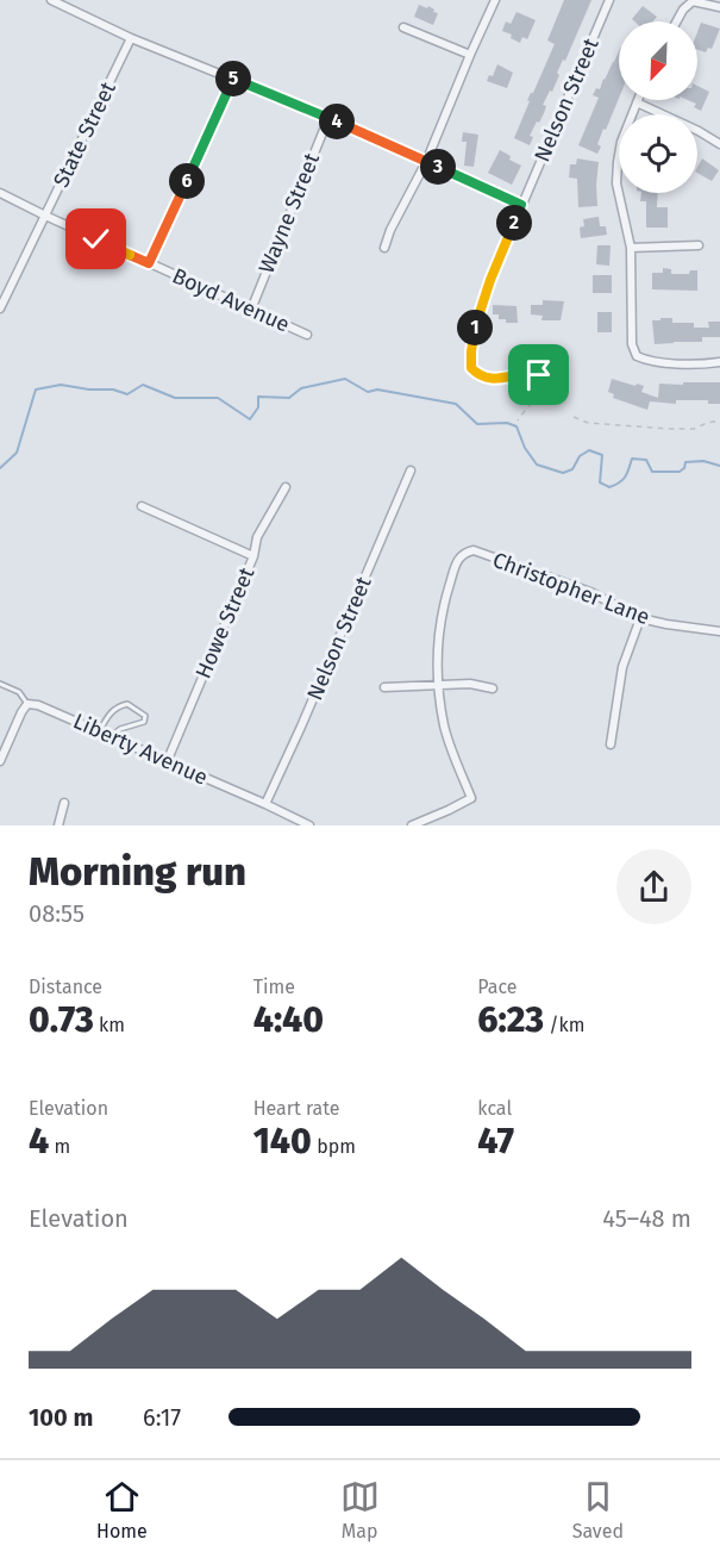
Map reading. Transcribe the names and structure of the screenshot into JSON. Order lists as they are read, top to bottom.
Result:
{
  "streets": {
    "street": [
      "Nelson Street",
      "State Street",
      "Wayne Street",
      "Boyd Avenue",
      "Christopher Lane",
      "Howe Street",
      "Liberty Avenue"
    ]
  },
  "crossings": [
    ["Nelson Street", "Liberty Avenue"],
    ["State Street", "Boyd Avenue"],
    ["Wayne Street", "Boyd Avenue"],
    ["Howe Street", "Liberty Avenue"]
  ],
  "north": "bottom left",
  "page": {
    "pins": [
      "5",
      "4",
      "3",
      "6",
      "2",
      "1"
    ],
    "heading": ["Morning run", "08:55"],
    "stats": [
      ["Distance", "0.73 km"],
      ["Time", "4:40"],
      ["Pace", "6:23 /km"],
      ["Elevation", "4 m"],
      ["Heart rate", "140 bpm"],
      ["kcal", "47"]
    ],
    "chart": ["Elevation", "45–48 m"],
    "list": [
      {
        "name": "100 m",
        "note": "6:17"
      }
    ],
    "tabs": ["Home", "Map", "Saved"]
  }
}
